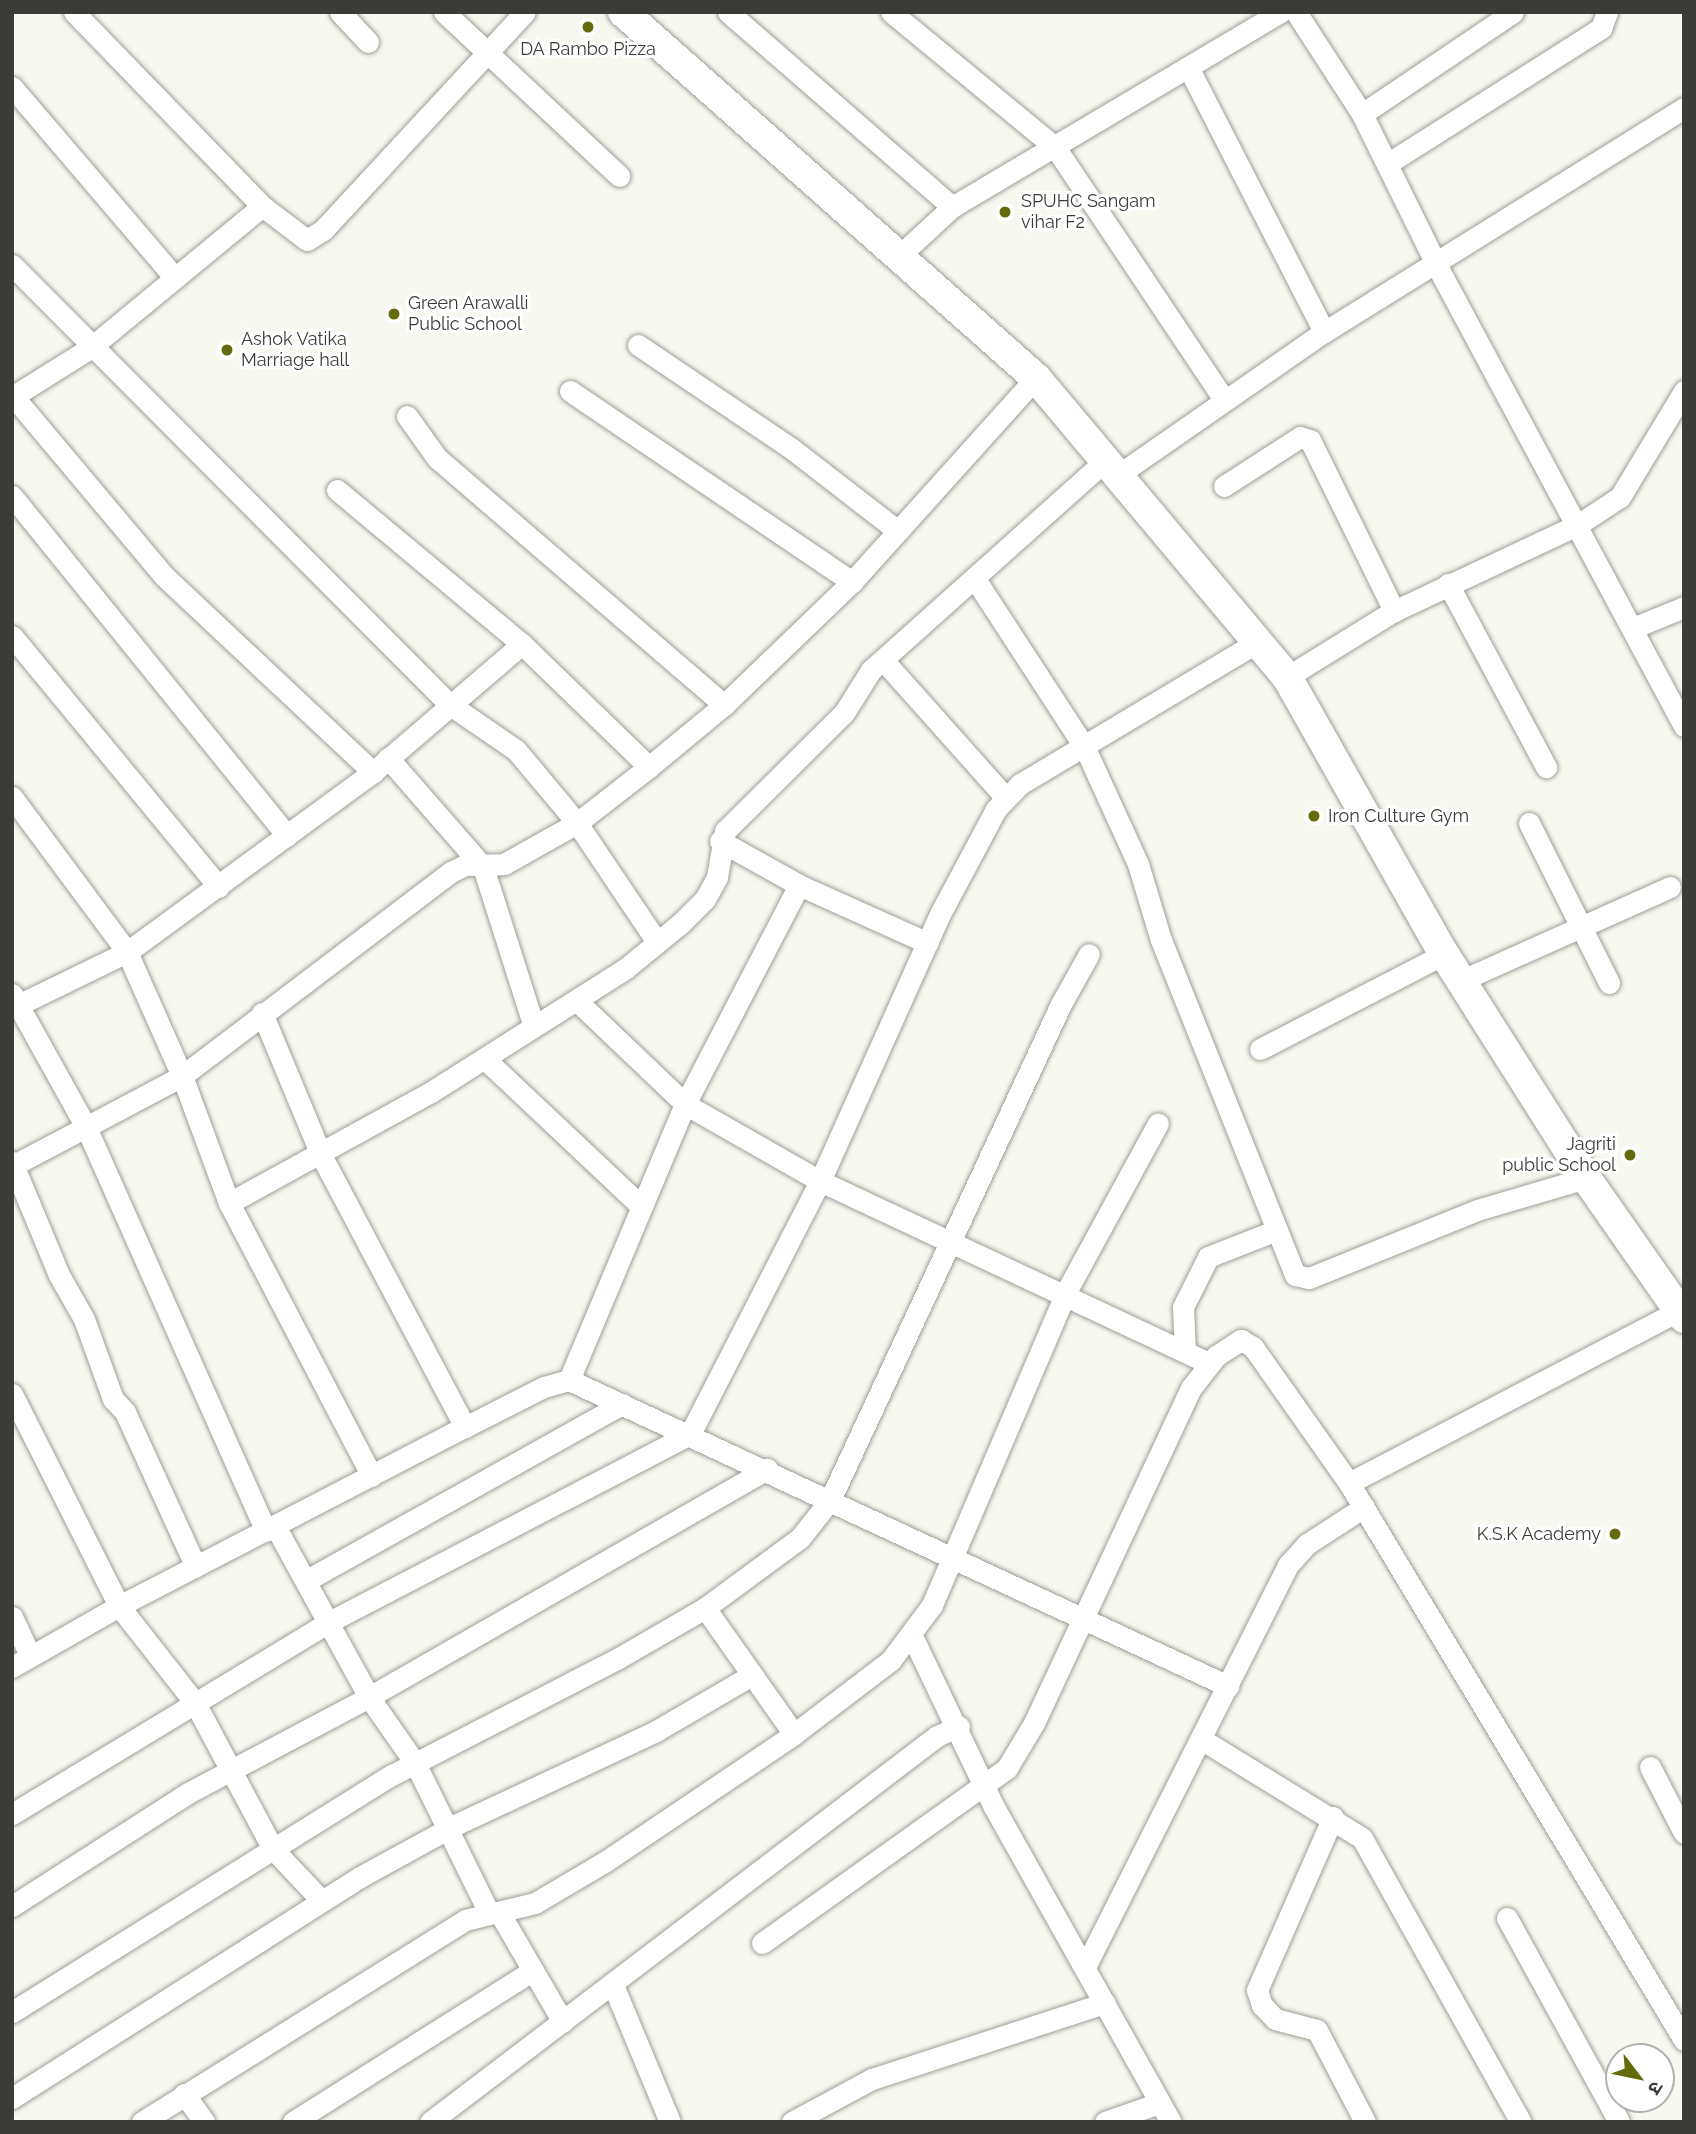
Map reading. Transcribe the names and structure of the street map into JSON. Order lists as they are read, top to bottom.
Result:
{
  "places": [
    "DA Rambo Pizza",
    "SPUHC Sangam vihar F2",
    "Green Arawalli Public School",
    "Ashok Vatika Marriage hall",
    "Iron Culture Gym",
    "Jagriti public School",
    "K.S.K Academy"
  ],
  "north": "bottom right"
}
